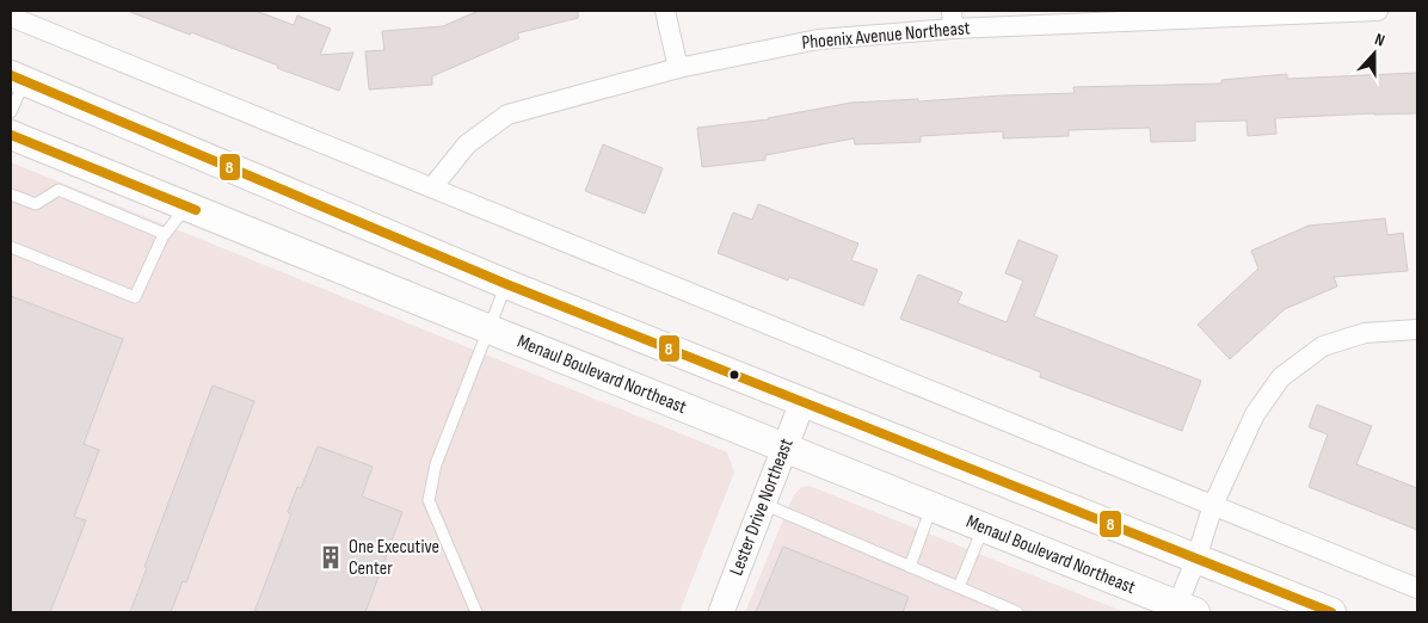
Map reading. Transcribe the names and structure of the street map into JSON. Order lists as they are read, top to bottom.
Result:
{
  "streets": {
    "main road": ["Menaul Boulevard Northeast"],
    "street": ["Phoenix Avenue Northeast", "Lester Drive Northeast"]
  },
  "crossings": [
    ["Menaul Boulevard Northeast", "Lester Drive Northeast"]
  ],
  "places": {
    "building": ["One Executive Center"]
  },
  "lines": ["transit line 8"],
  "north": "top"
}
